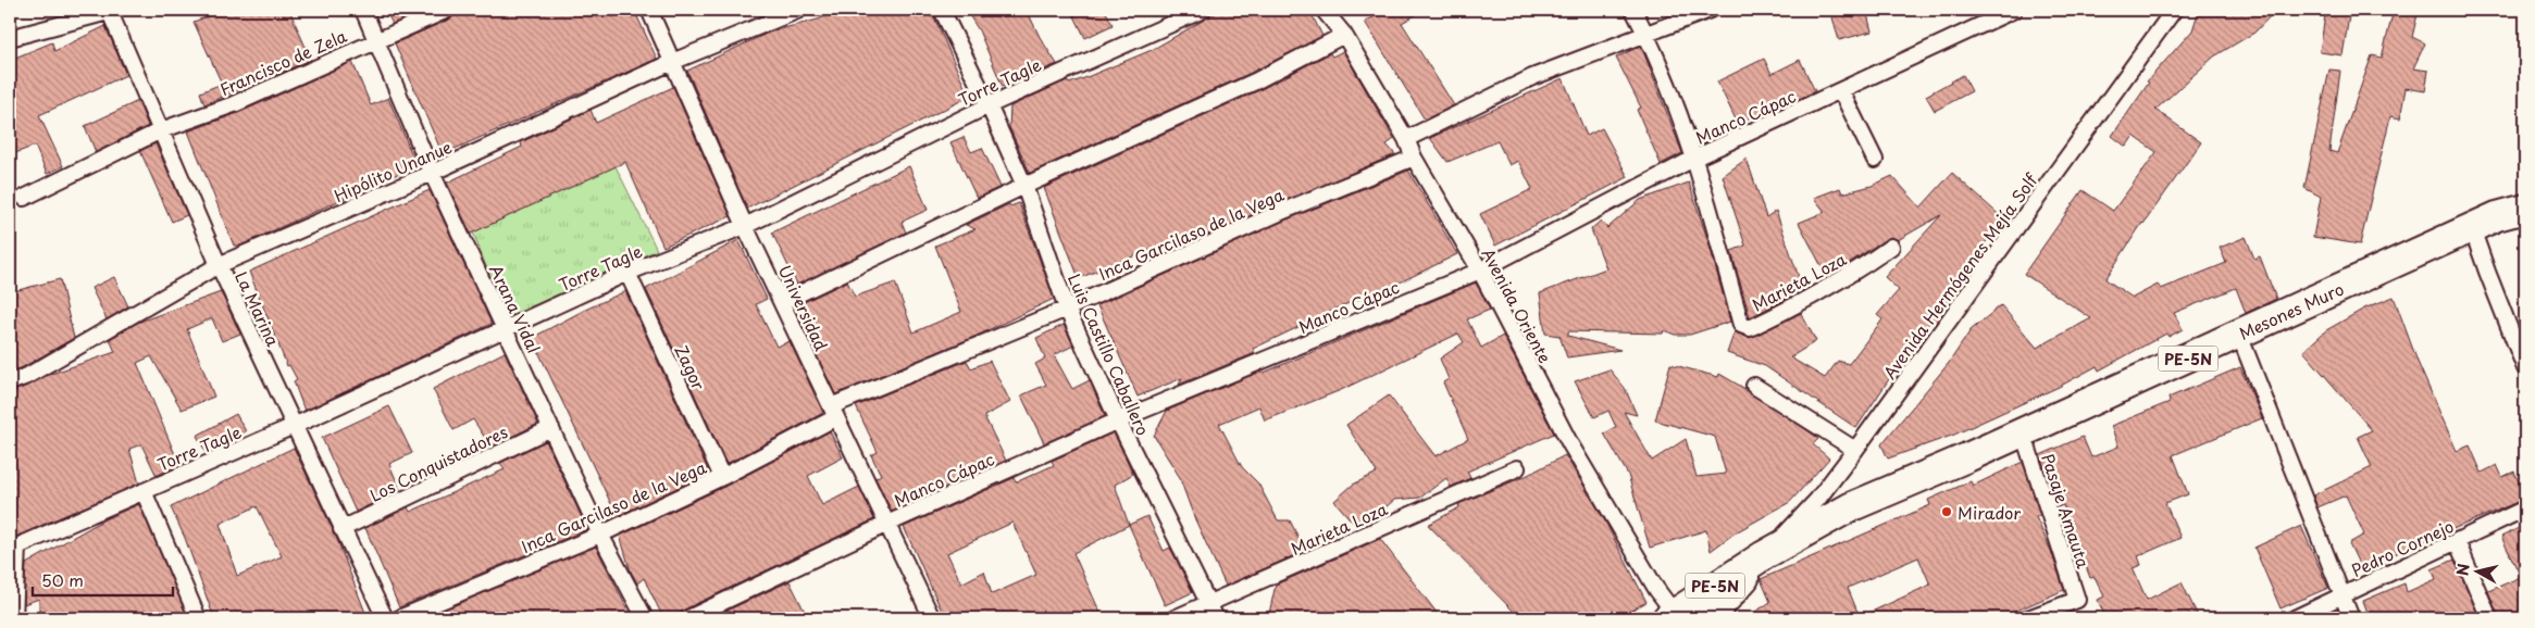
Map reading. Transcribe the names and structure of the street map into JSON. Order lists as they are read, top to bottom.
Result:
{
  "streets": {
    "highway": ["Mesones Muro", "PE-5N"],
    "street": [
      "Francisco de Zela",
      "Torre Tagle",
      "Manco Cápac",
      "Hipólito Unanue",
      "Inca Garcilaso de la Vega",
      "Avenida Hermógenes Mejía Solf",
      "Marieta Loza",
      "Avenida Oriente",
      "Universidad",
      "La Marina",
      "Arana Vidal",
      "Luis Castillo Caballero",
      "Zagor",
      "Los Conquistadores",
      "Pasaje Amauta",
      "Pedro Cornejo"
    ]
  },
  "crossings": [
    ["Francisco de Zela", "La Marina"],
    ["Francisco de Zela", "Arana Vidal"],
    ["Torre Tagle", "Universidad"],
    ["Torre Tagle", "La Marina"],
    ["Torre Tagle", "Arana Vidal"],
    ["Torre Tagle", "Luis Castillo Caballero"],
    ["Torre Tagle", "Zagor"],
    ["Manco Cápac", "Marieta Loza"],
    ["Manco Cápac", "Avenida Oriente"],
    ["Manco Cápac", "Universidad"],
    ["Manco Cápac", "Luis Castillo Caballero"],
    ["Hipólito Unanue", "Universidad"],
    ["Hipólito Unanue", "La Marina"],
    ["Hipólito Unanue", "Arana Vidal"],
    ["Inca Garcilaso de la Vega", "Avenida Oriente"],
    ["Inca Garcilaso de la Vega", "Universidad"],
    ["Inca Garcilaso de la Vega", "Arana Vidal"],
    ["Inca Garcilaso de la Vega", "Luis Castillo Caballero"],
    ["Inca Garcilaso de la Vega", "Zagor"],
    ["Avenida Hermógenes Mejía Solf", "Mesones Muro"],
    ["Avenida Hermógenes Mejía Solf", "PE-5N"],
    ["Marieta Loza", "Luis Castillo Caballero"],
    ["Avenida Oriente", "PE-5N"],
    ["La Marina", "Los Conquistadores"],
    ["Arana Vidal", "Los Conquistadores"],
    ["Mesones Muro", "PE-5N"],
    ["Mesones Muro", "Pasaje Amauta"]
  ],
  "places": ["Mirador"],
  "scale_bar": "50 m",
  "north": "left"
}
